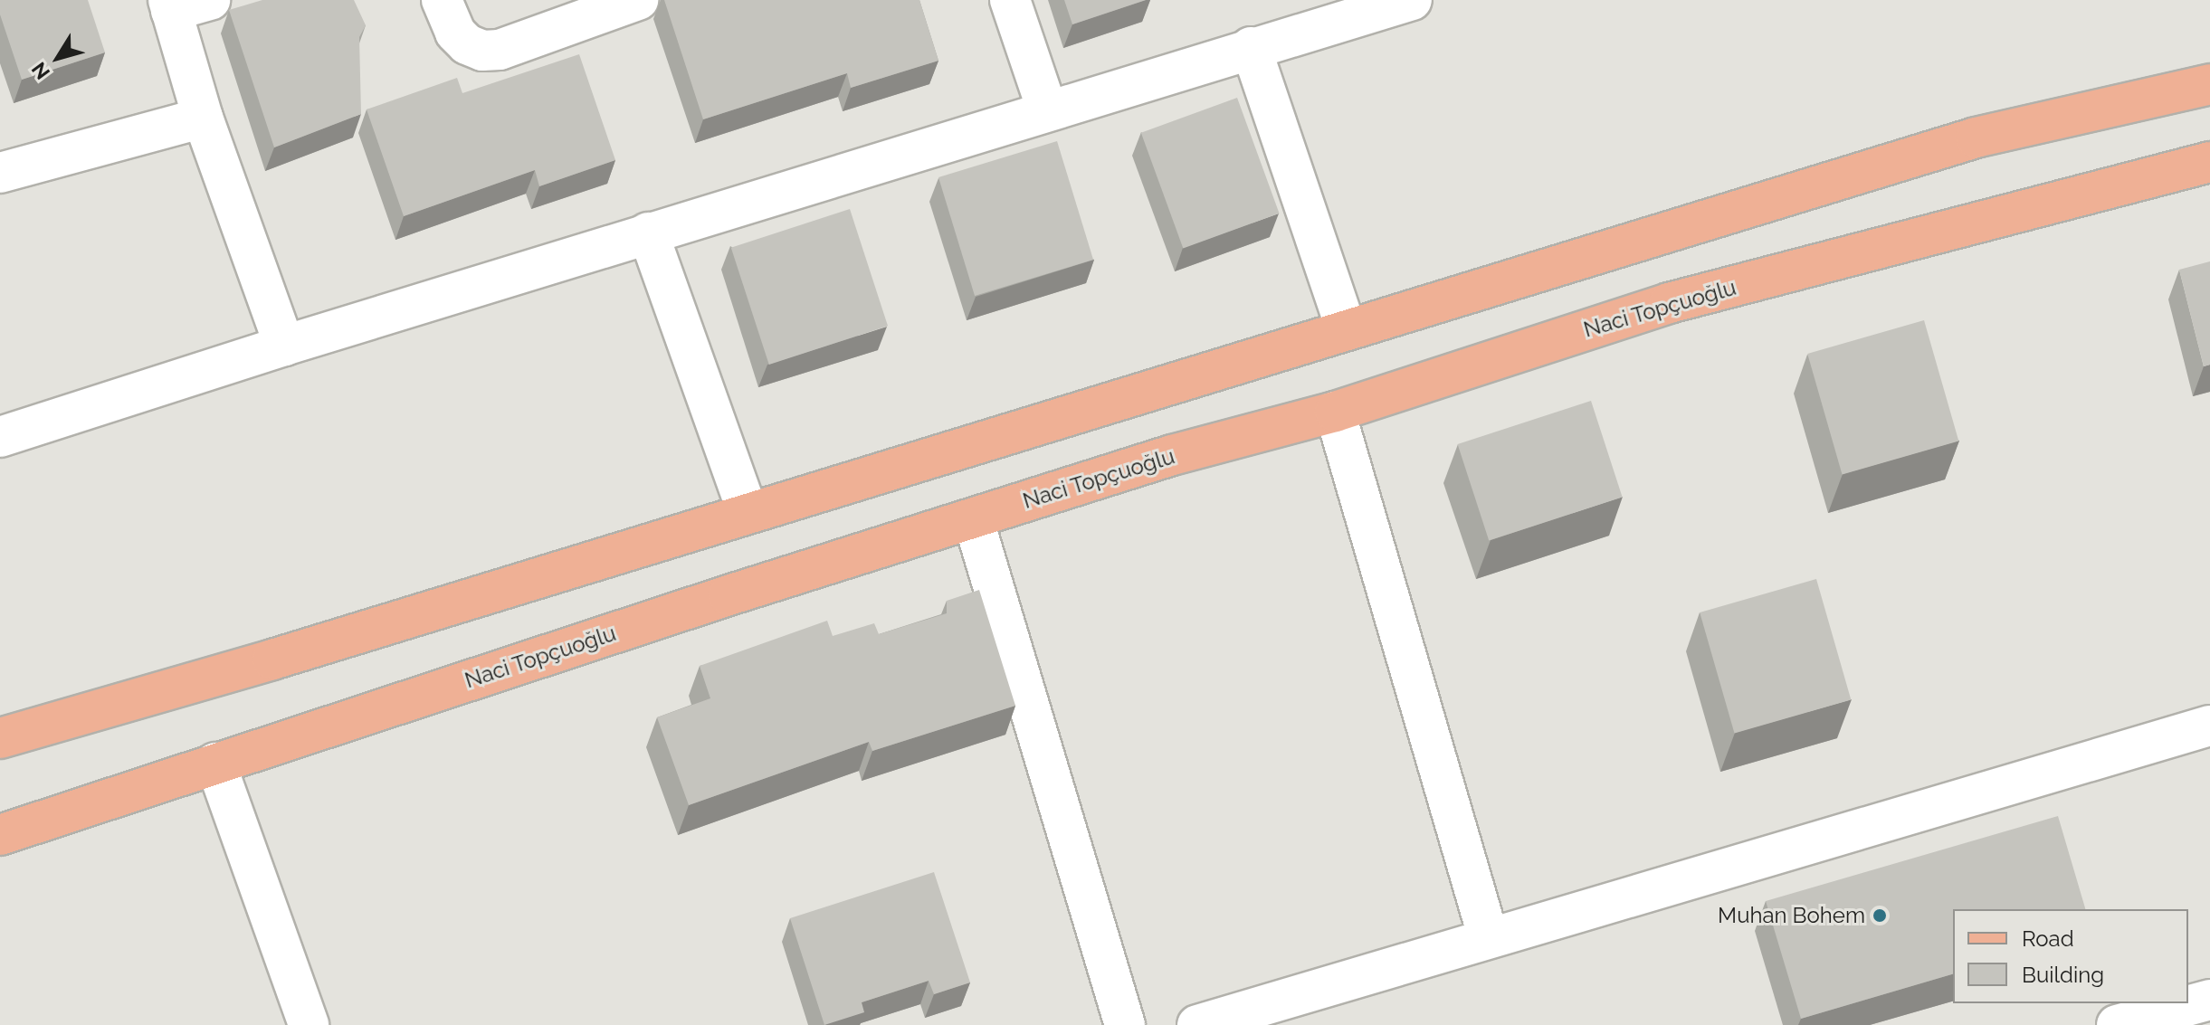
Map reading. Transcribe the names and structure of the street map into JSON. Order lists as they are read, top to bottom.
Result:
{
  "streets": {
    "main road": ["Naci Topçuoğlu"]
  },
  "places": ["Muhan Bohem"],
  "legend": ["Road", "Building"],
  "north": "bottom left"
}
